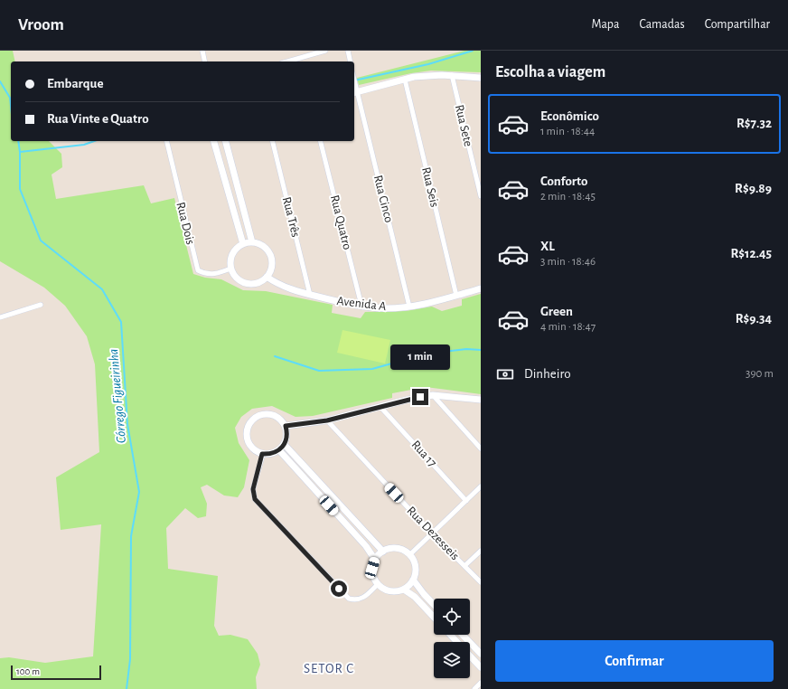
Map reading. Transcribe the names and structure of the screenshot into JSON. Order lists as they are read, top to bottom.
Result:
{
  "streets": {
    "street": [
      "Rua Sete",
      "Rua Seis",
      "Rua Cinco",
      "Rua Três",
      "Rua Quatro",
      "Rua Dois",
      "Avenida A",
      "Rua 17",
      "Rua Dezesseis"
    ]
  },
  "crossings": [
    ["Rua Seis", "Avenida A"],
    ["Rua Cinco", "Avenida A"],
    ["Rua Três", "Avenida A"],
    ["Rua Quatro", "Avenida A"],
    ["Rua Dois", "Avenida A"]
  ],
  "districts": ["SETOR C"],
  "water": ["Córrego Figueirinha"],
  "scale_bar": "100 m",
  "page": {
    "header": "Vroom",
    "nav": ["Mapa", "Camadas", "Compartilhar"],
    "heading": "Escolha a viagem",
    "banner": ["Embarque", "Rua Vinte e Quatro"],
    "list": [
      {
        "name": "Econômico",
        "note": "1 min · 18:44",
        "value": "R$7.32"
      },
      {
        "name": "Conforto",
        "note": "2 min · 18:45",
        "value": "R$9.89"
      },
      {
        "name": "XL",
        "note": "3 min · 18:46",
        "value": "R$12.45"
      },
      {
        "name": "Green",
        "note": "4 min · 18:47",
        "value": "R$9.34"
      }
    ],
    "bubble": "1 min",
    "pay": ["Dinheiro", "390 m"],
    "buttons": "Confirmar",
    "scale": "100 m"
  }
}
